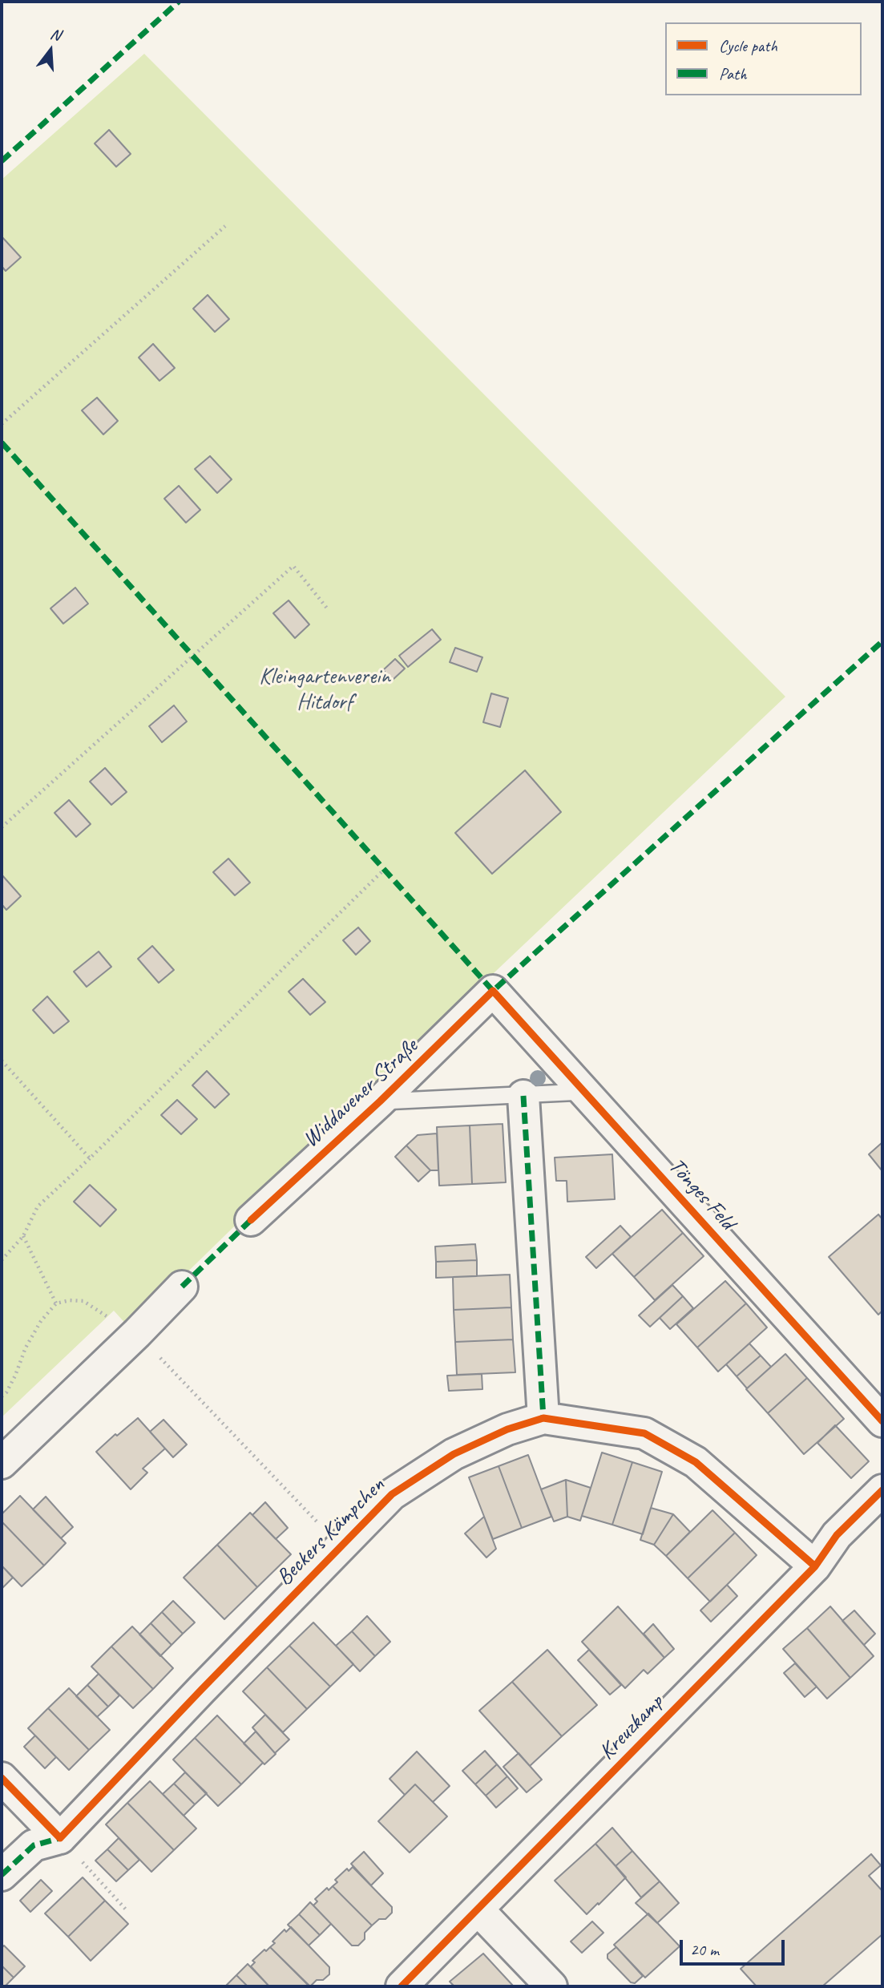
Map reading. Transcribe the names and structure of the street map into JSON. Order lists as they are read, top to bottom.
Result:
{
  "streets": {
    "street": [
      "Widdauener Straße",
      "Tönges Feld",
      "Beckers Kämpchen",
      "Kreuzkamp"
    ]
  },
  "crossings": [
    ["Widdauener Straße", "Tönges Feld"],
    ["Beckers Kämpchen", "Kreuzkamp"]
  ],
  "parks": ["Kleingartenverein Hitdorf"],
  "legend": ["Cycle path", "Path"],
  "scale_bar": "20 m",
  "north": "top"
}
